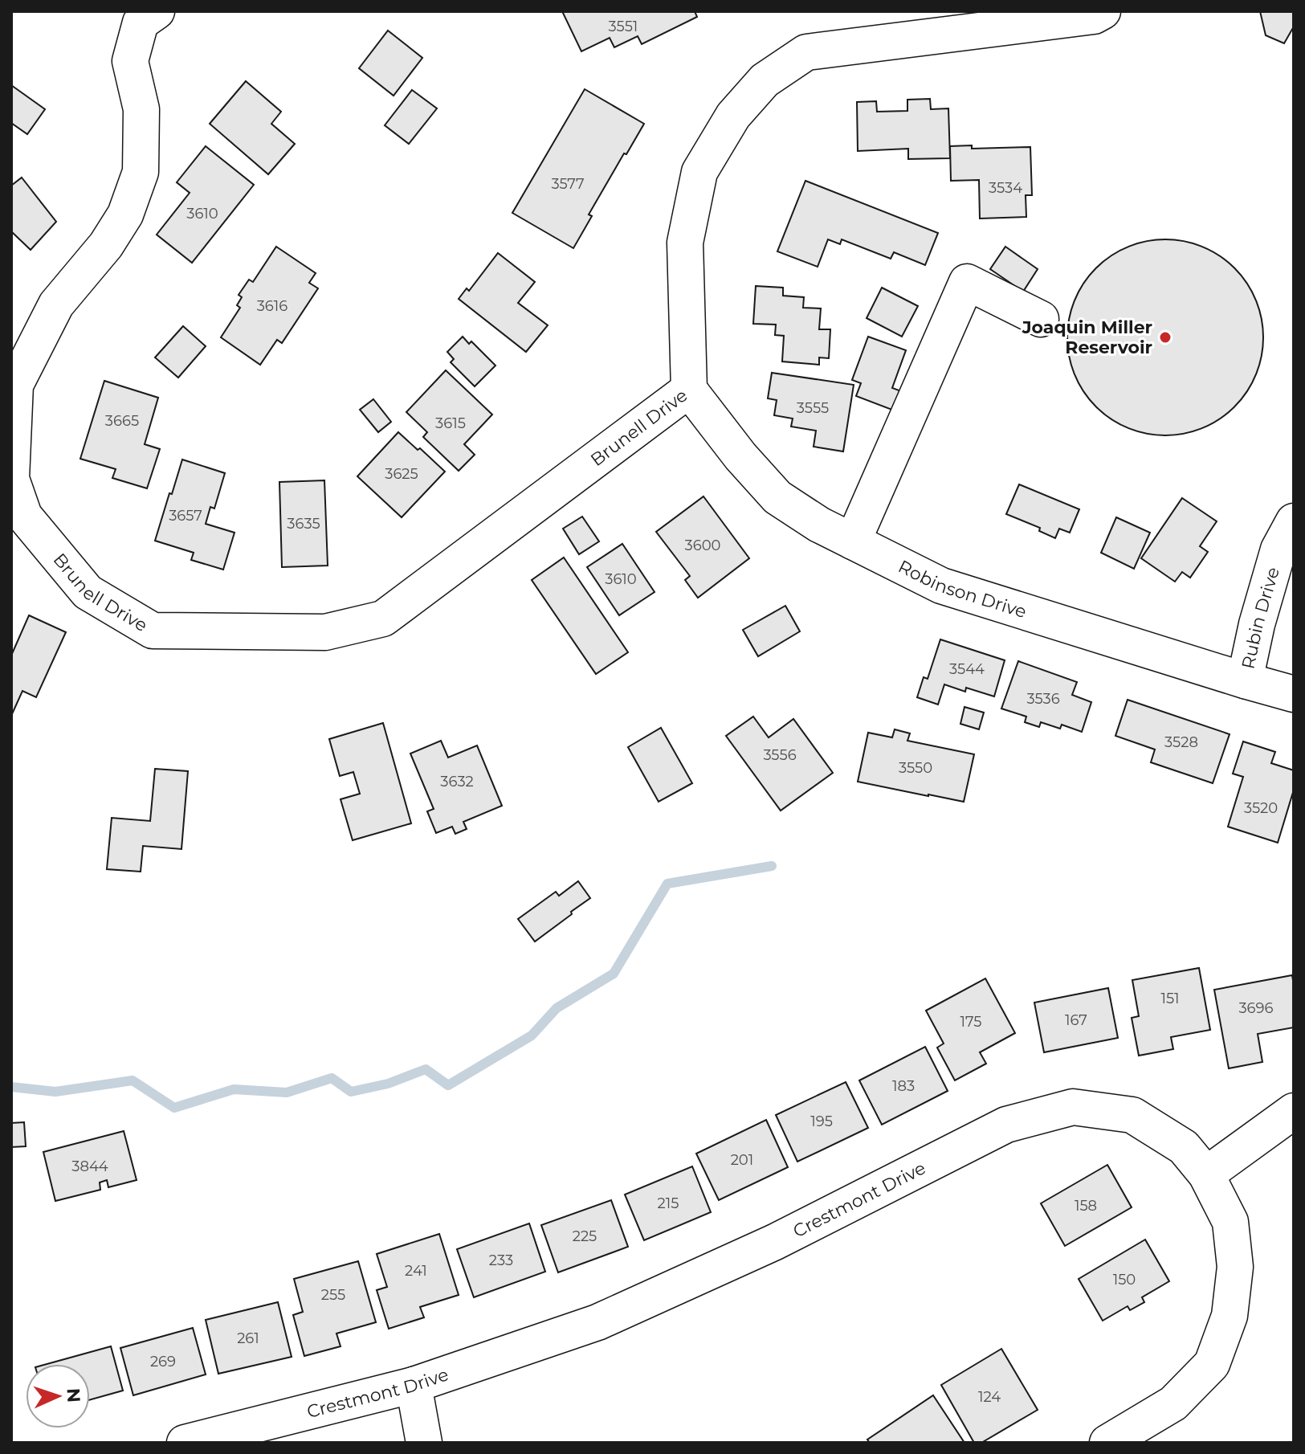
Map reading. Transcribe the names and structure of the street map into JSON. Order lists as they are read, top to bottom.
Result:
{
  "streets": {
    "street": [
      "Brunell Drive",
      "Robinson Drive",
      "Rubin Drive",
      "Crestmont Drive"
    ]
  },
  "crossings": [
    ["Brunell Drive", "Robinson Drive"],
    ["Robinson Drive", "Rubin Drive"]
  ],
  "places": ["Joaquin Miller Reservoir"],
  "house_numbers": [
    "3551",
    "3577",
    "3534",
    "3610",
    "3616",
    "3555",
    "3665",
    "3615",
    "3625",
    "3657",
    "3635",
    "3600",
    "3610",
    "3544",
    "3536",
    "3528",
    "3556",
    "3550",
    "3632",
    "3520",
    "151",
    "3696",
    "167",
    "175",
    "183",
    "195",
    "201",
    "3844",
    "215",
    "158",
    "225",
    "233",
    "241",
    "150",
    "255",
    "261",
    "269",
    "124"
  ],
  "north": "right"
}
